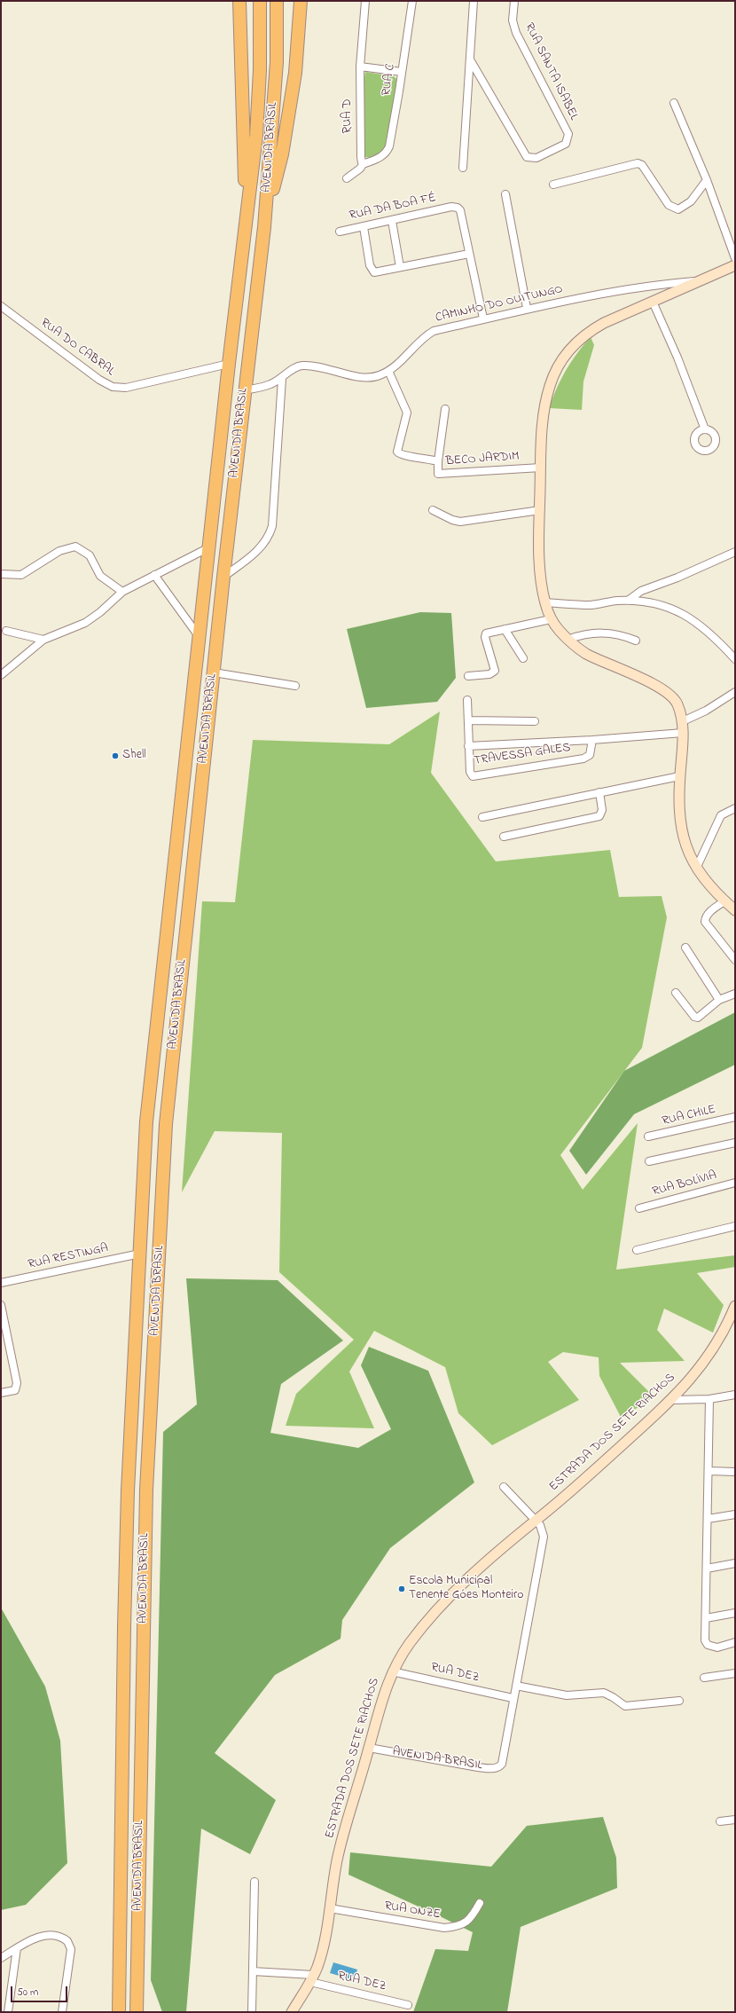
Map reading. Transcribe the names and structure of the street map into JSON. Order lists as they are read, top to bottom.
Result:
{
  "streets": {
    "highway": ["AVENIDA BRASIL"],
    "street": [
      "RUA SANTA ISABEL",
      "RUA C",
      "RUA D",
      "RUA DA BOA FÉ",
      "CAMINHO DO OUITUNGO",
      "RUA DO CABRAL",
      "BECO JARDIM",
      "TRAVESSA GALES",
      "RUA CHILE",
      "RUA BOLÍVIA",
      "RUA RESTINGA",
      "ESTRADA DOS SETE RIACHOS",
      "RUA DEZ",
      "RUA ONZE"
    ]
  },
  "crossings": [
    ["RUA C", "RUA D"],
    ["AVENIDA BRASIL", "CAMINHO DO OUITUNGO"],
    ["AVENIDA BRASIL", "RUA DO CABRAL"],
    ["AVENIDA BRASIL", "RUA RESTINGA"],
    ["AVENIDA BRASIL", "ESTRADA DOS SETE RIACHOS"],
    ["AVENIDA BRASIL", "RUA DEZ"],
    ["CAMINHO DO OUITUNGO", "BECO JARDIM"],
    ["ESTRADA DOS SETE RIACHOS", "RUA DEZ"],
    ["ESTRADA DOS SETE RIACHOS", "RUA ONZE"]
  ],
  "places": ["Shell", "Escola Municipal Tenente Góes Monteiro"],
  "scale_bar": "50 m"
}
